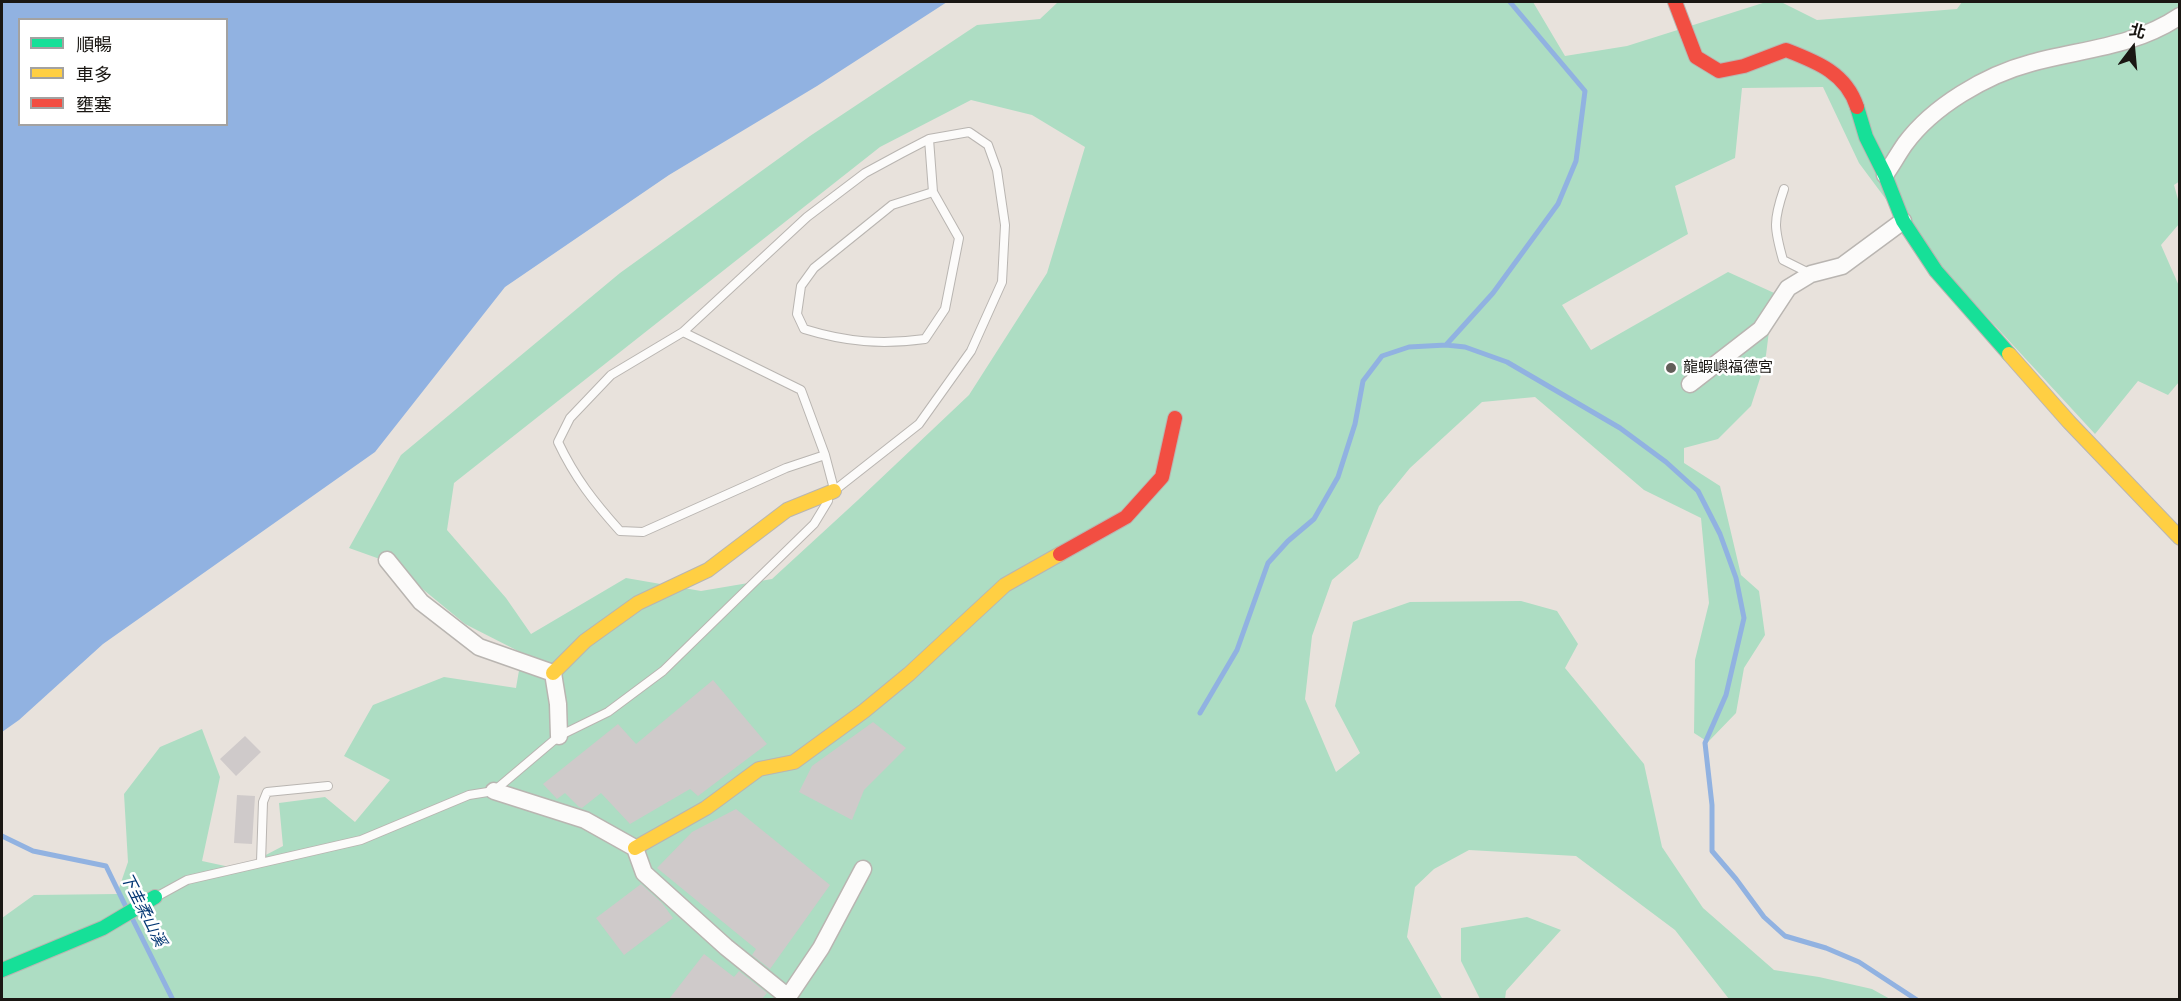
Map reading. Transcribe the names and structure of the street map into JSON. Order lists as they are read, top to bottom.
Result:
{
  "water": ["下圭柔山溪"],
  "places": ["龍蝦嶼福德宮"],
  "legend": ["順暢", "車多", "壅塞"],
  "north": "top"
}
